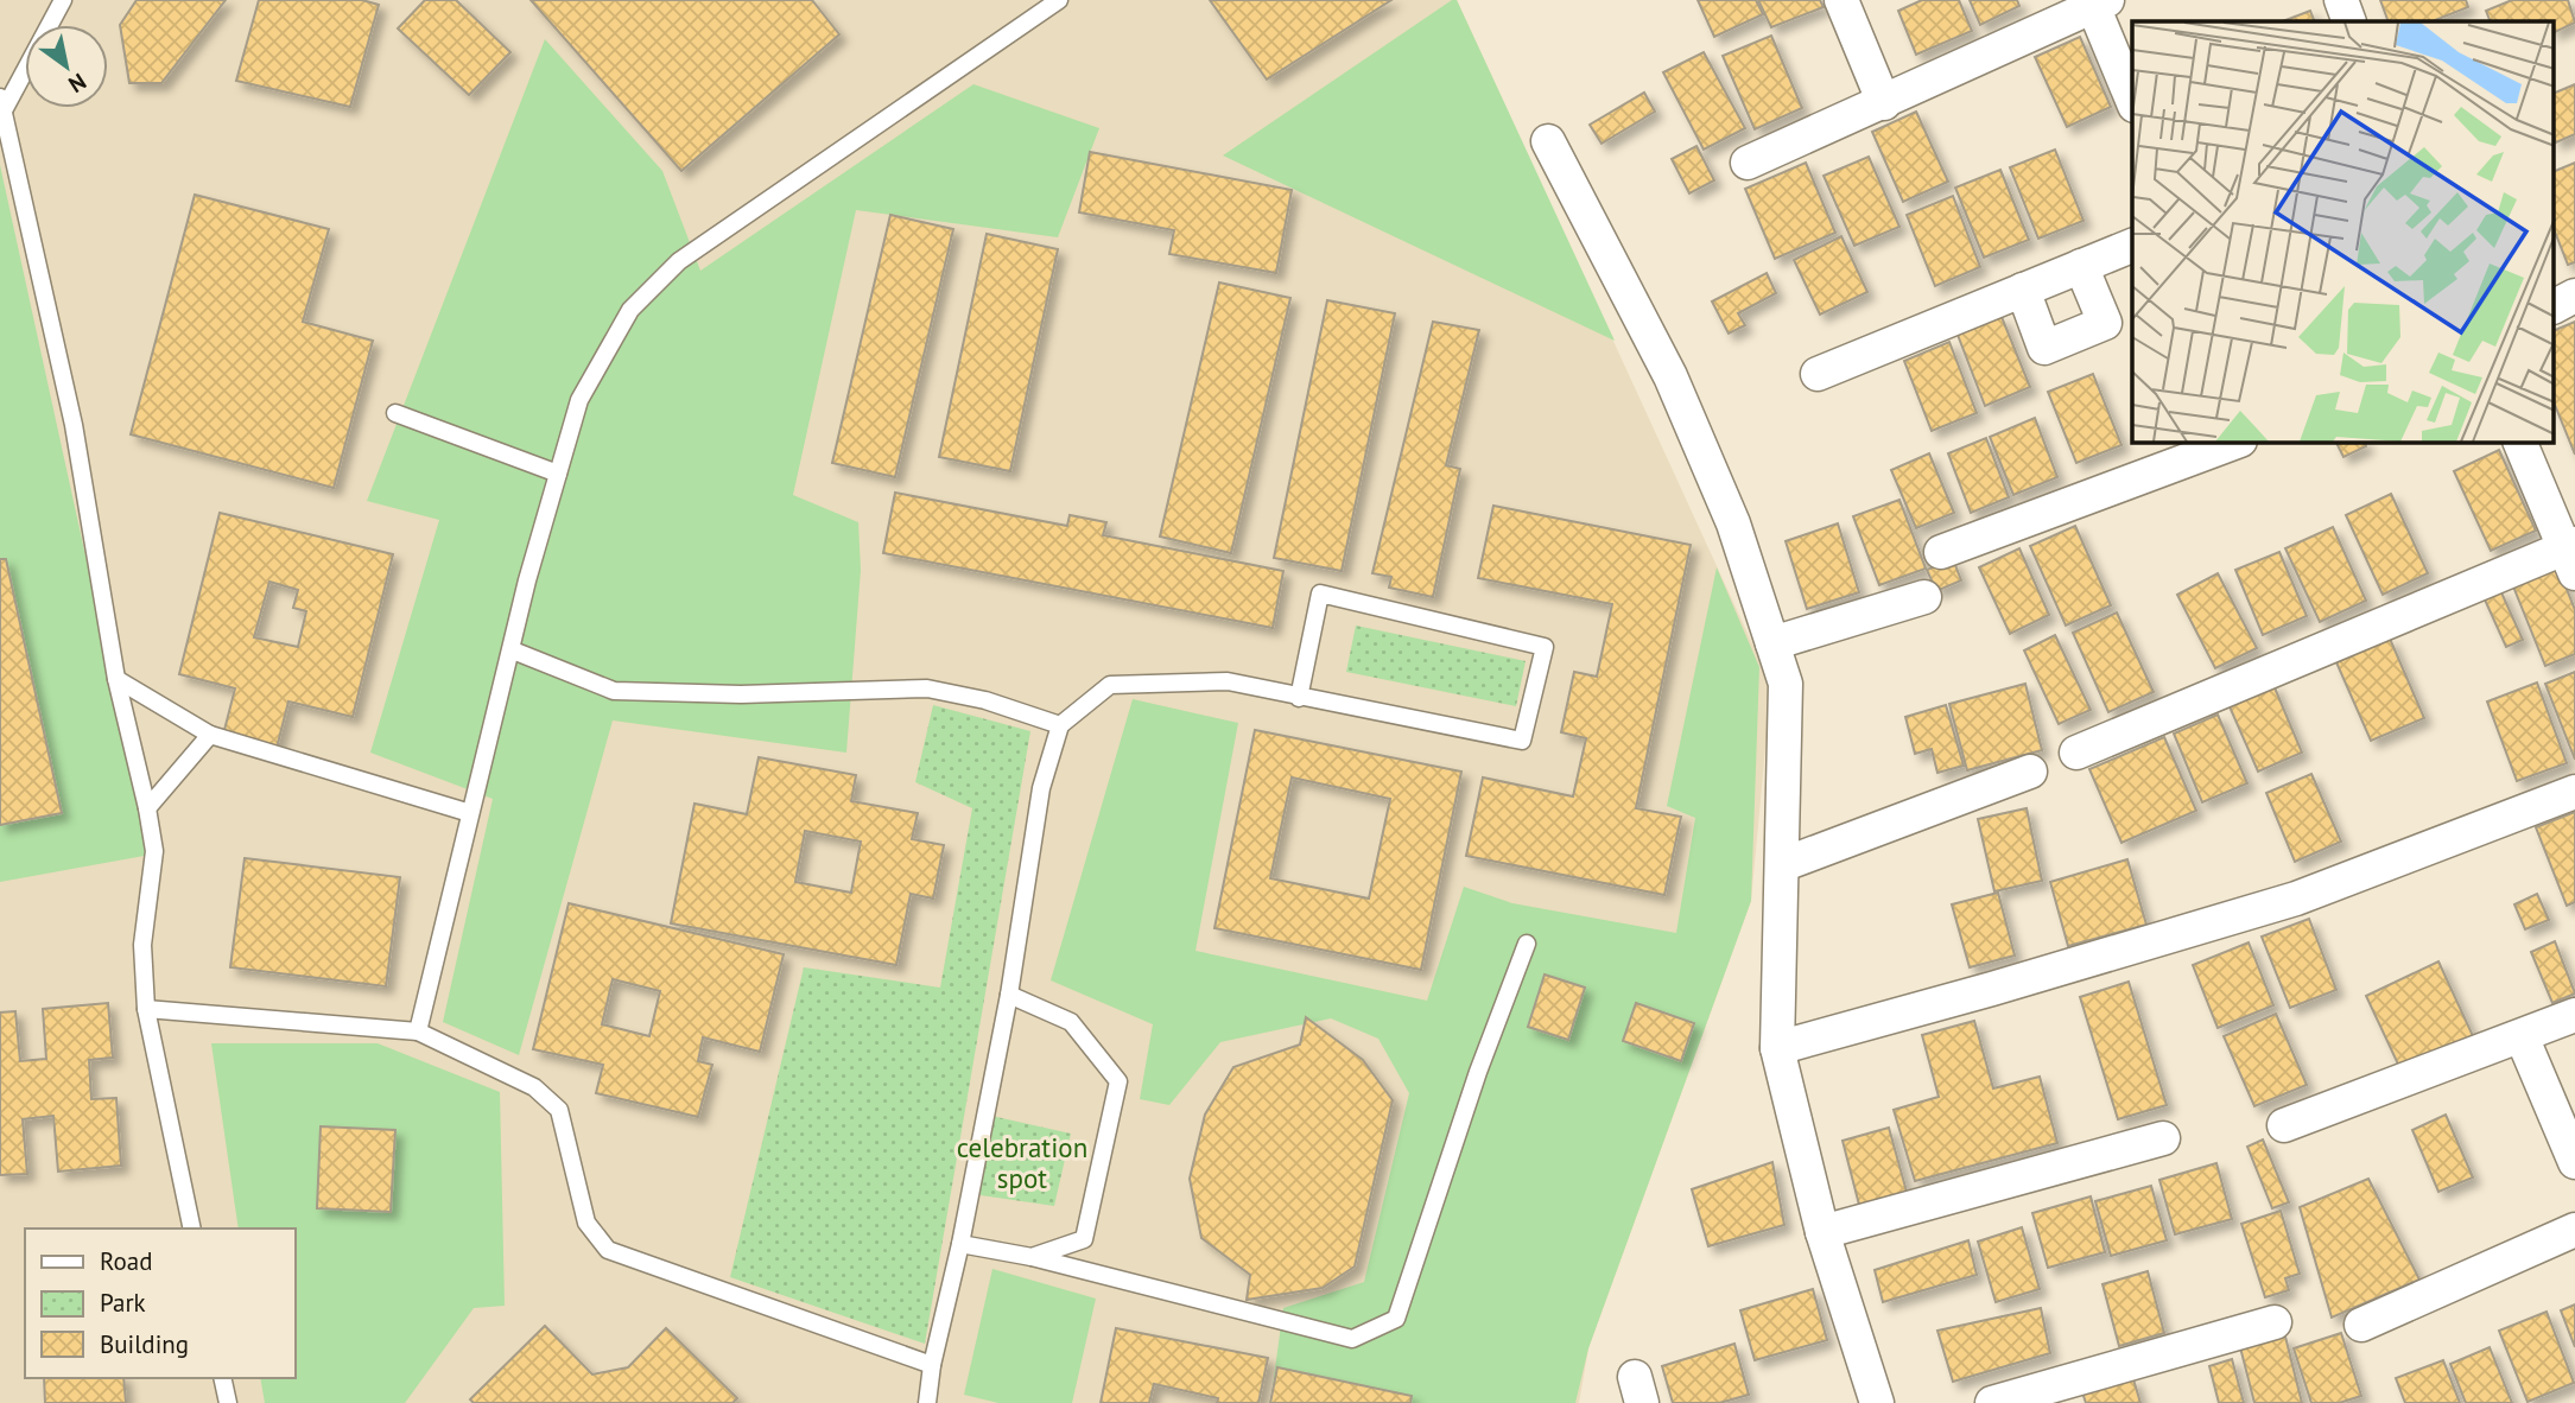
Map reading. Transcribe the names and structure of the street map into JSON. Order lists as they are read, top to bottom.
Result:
{
  "parks": ["celebration spot"],
  "legend": ["Road", "Park", "Building"],
  "north": "bottom right"
}
